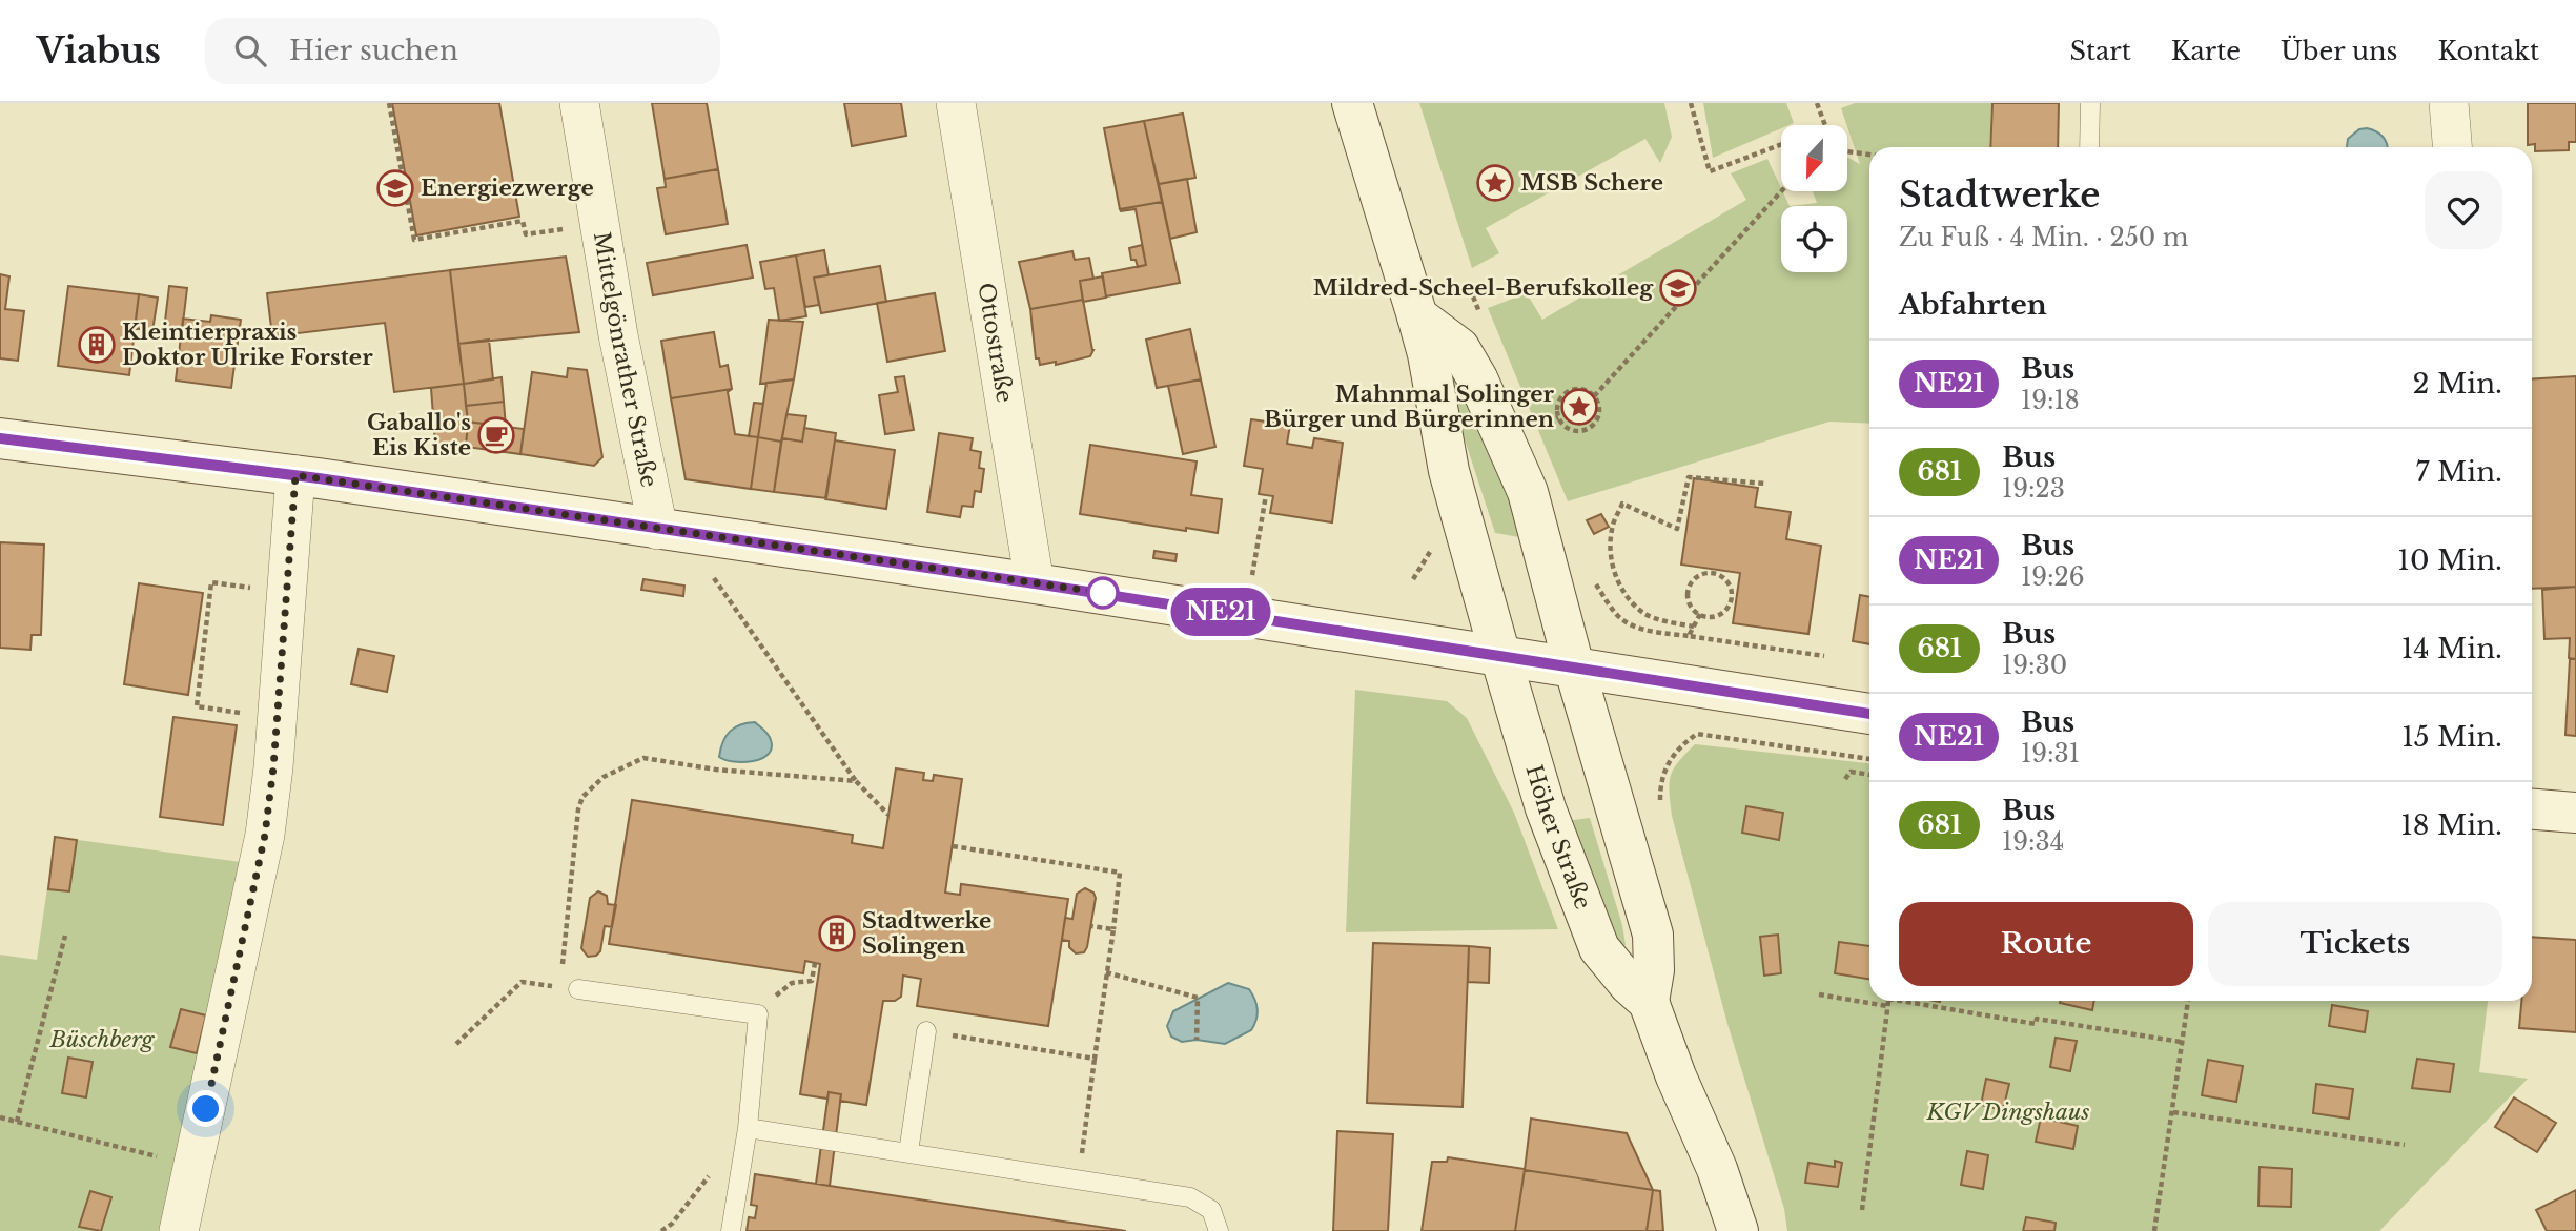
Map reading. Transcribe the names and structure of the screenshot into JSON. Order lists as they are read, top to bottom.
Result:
{
  "streets": {
    "main road": ["Höher Straße"],
    "street": ["Ottostraße", "Mittelgönrather Straße"]
  },
  "parks": ["Büschberg", "KGV Dingshaus"],
  "places": {
    "place": ["MSB Schere", "Mahnmal Solinger Bürger und Bürgerinnen"],
    "school or university": ["Energiezwerge", "Mildred-Scheel-Berufskolleg"],
    "building": ["Kleintierpraxis Doktor Ulrike Forster", "Stadtwerke Solingen"],
    "cafe": ["Gaballo's Eis Kiste"]
  },
  "lines": ["bus line NE21"],
  "north": "bottom",
  "page": {
    "header": "Viabus",
    "search": "Hier suchen",
    "nav": [
      "Start",
      "Karte",
      "Über uns",
      "Kontakt"
    ],
    "on_map": "NE21",
    "heading": [
      ["Stadtwerke", "Zu Fuß · 4 Min. · 250 m"],
      "Abfahrten"
    ],
    "list": [
      {
        "mark": "NE21",
        "name": "Bus",
        "note": "19:18",
        "value": "2 Min."
      },
      {
        "mark": "681",
        "name": "Bus",
        "note": "19:23",
        "value": "7 Min."
      },
      {
        "mark": "NE21",
        "name": "Bus",
        "note": "19:26",
        "value": "10 Min."
      },
      {
        "mark": "681",
        "name": "Bus",
        "note": "19:30",
        "value": "14 Min."
      },
      {
        "mark": "NE21",
        "name": "Bus",
        "note": "19:31",
        "value": "15 Min."
      },
      {
        "mark": "681",
        "name": "Bus",
        "note": "19:34",
        "value": "18 Min."
      }
    ],
    "buttons": ["Route", "Tickets"]
  }
}
